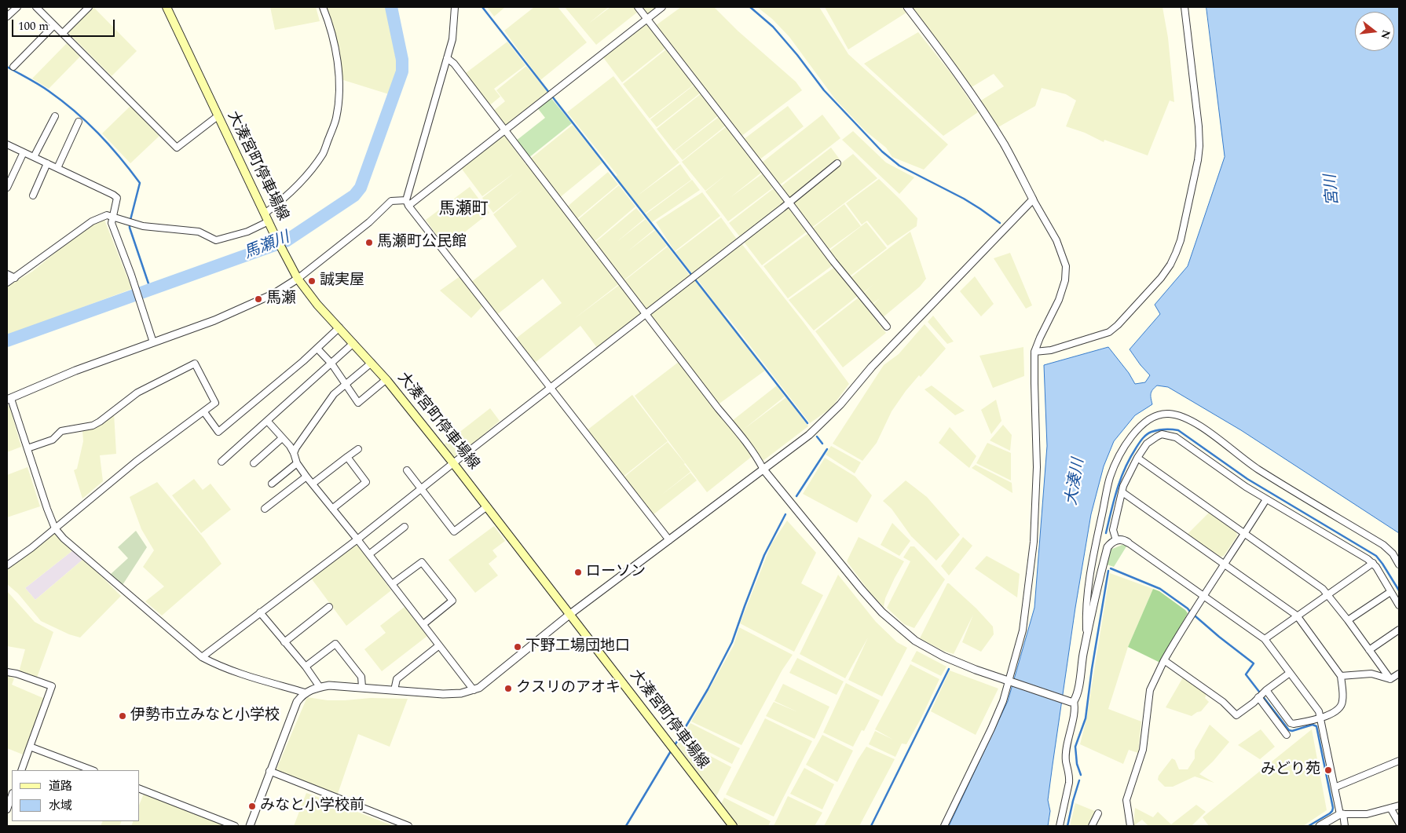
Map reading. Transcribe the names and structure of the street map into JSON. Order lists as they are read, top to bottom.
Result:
{
  "streets": {
    "main road": ["大湊宮町停車場線"]
  },
  "districts": ["馬瀬町"],
  "water": ["宮川", "馬瀬川", "大湊川"],
  "places": [
    "馬瀬町公民館",
    "誠実屋",
    "馬瀬",
    "ローソン",
    "下野工場団地口",
    "クスリのアオキ",
    "伊勢市立みなと小学校",
    "みどり苑",
    "みなと小学校前"
  ],
  "legend": ["道路", "水域"],
  "scale_bar": "100 m",
  "north": "right"
}
